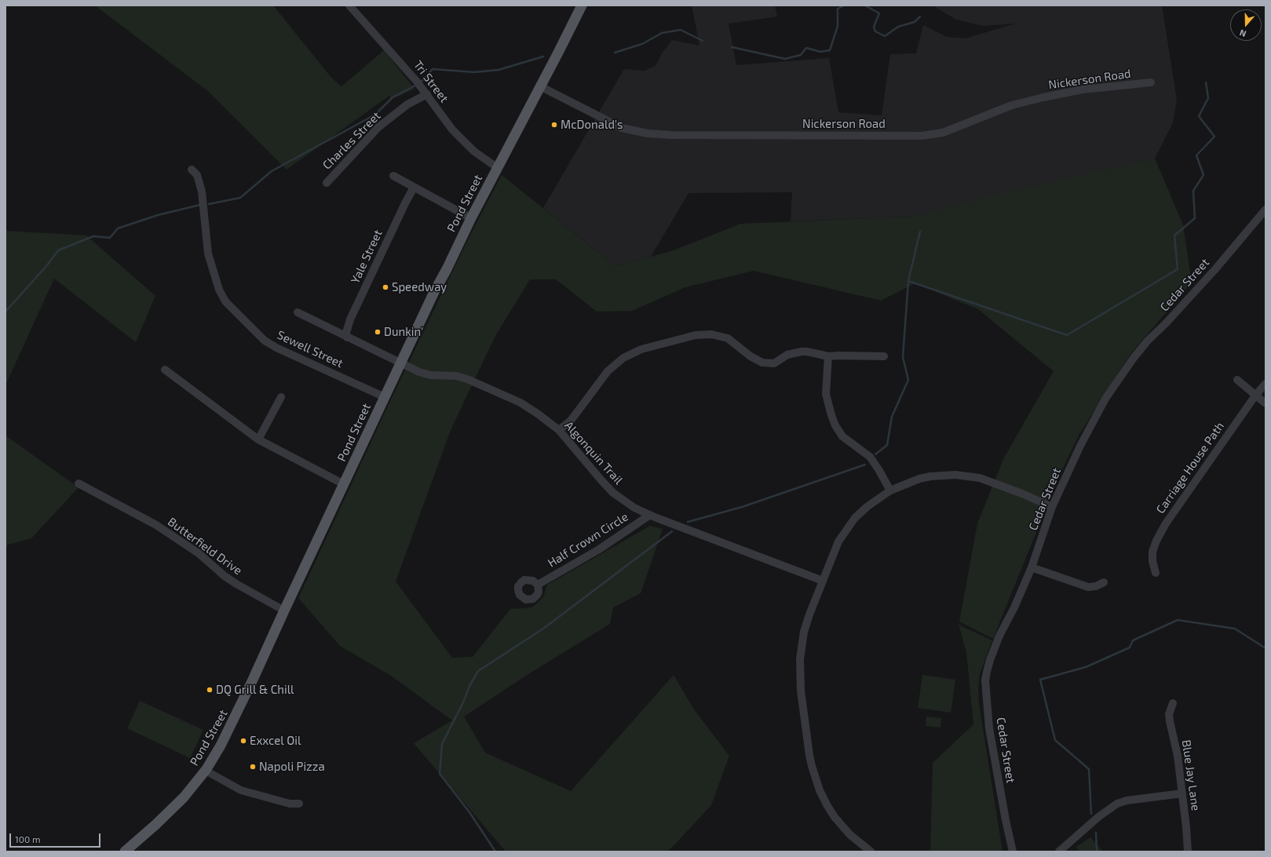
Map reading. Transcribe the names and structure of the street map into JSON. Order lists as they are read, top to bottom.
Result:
{
  "streets": {
    "main road": ["Pond Street"],
    "street": [
      "Nickerson Road",
      "Tri Street",
      "Charles Street",
      "Yale Street",
      "Cedar Street",
      "Sewell Street",
      "Algonquin Trail",
      "Carriage House Path",
      "Half Crown Circle",
      "Butterfield Drive",
      "Blue Jay Lane"
    ]
  },
  "crossings": [
    ["Nickerson Road", "Pond Street"],
    ["Tri Street", "Charles Street"],
    ["Tri Street", "Pond Street"],
    ["Pond Street", "Sewell Street"],
    ["Pond Street", "Algonquin Trail"],
    ["Pond Street", "Butterfield Drive"],
    ["Yale Street", "Algonquin Trail"],
    ["Algonquin Trail", "Half Crown Circle"]
  ],
  "places": [
    "McDonald's",
    "Speedway",
    "Dunkin'",
    "DQ Grill & Chill",
    "Exxcel Oil",
    "Napoli Pizza"
  ],
  "scale_bar": "100 m",
  "north": "bottom"
}
